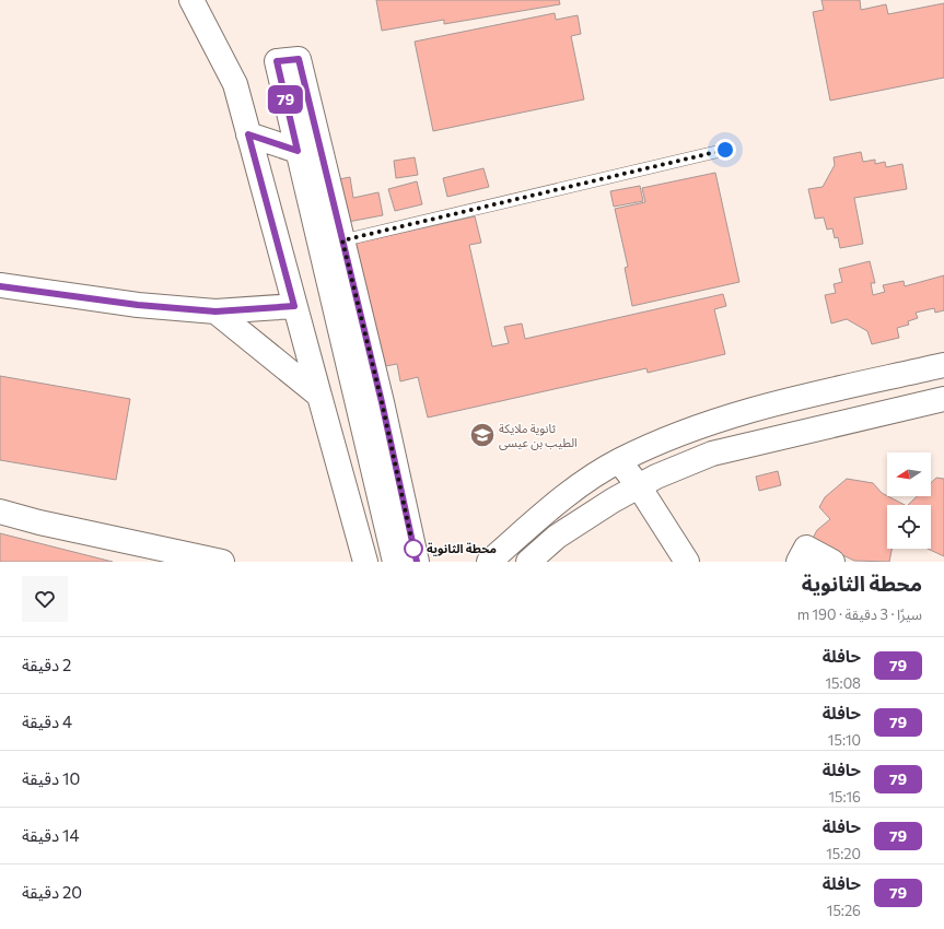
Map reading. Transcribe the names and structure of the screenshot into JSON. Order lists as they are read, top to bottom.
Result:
{
  "places": {
    "school or university": ["ثانوية ملايكة الطيب بن عيسى"],
    "other": ["محطة الثانوية"]
  },
  "lines": ["bus line 79"],
  "north": "left",
  "page": {
    "on_map": "79",
    "heading": ["محطة الثانوية", "سيرًا · 3 دقيقة · 190 m"],
    "list": [
      {
        "mark": "79",
        "name": "حافلة",
        "note": "15:08",
        "value": "2 دقيقة"
      },
      {
        "mark": "79",
        "name": "حافلة",
        "note": "15:10",
        "value": "4 دقيقة"
      },
      {
        "mark": "79",
        "name": "حافلة",
        "note": "15:16",
        "value": "10 دقيقة"
      },
      {
        "mark": "79",
        "name": "حافلة",
        "note": "15:20",
        "value": "14 دقيقة"
      },
      {
        "mark": "79",
        "name": "حافلة",
        "note": "15:26",
        "value": "20 دقيقة"
      }
    ]
  }
}
